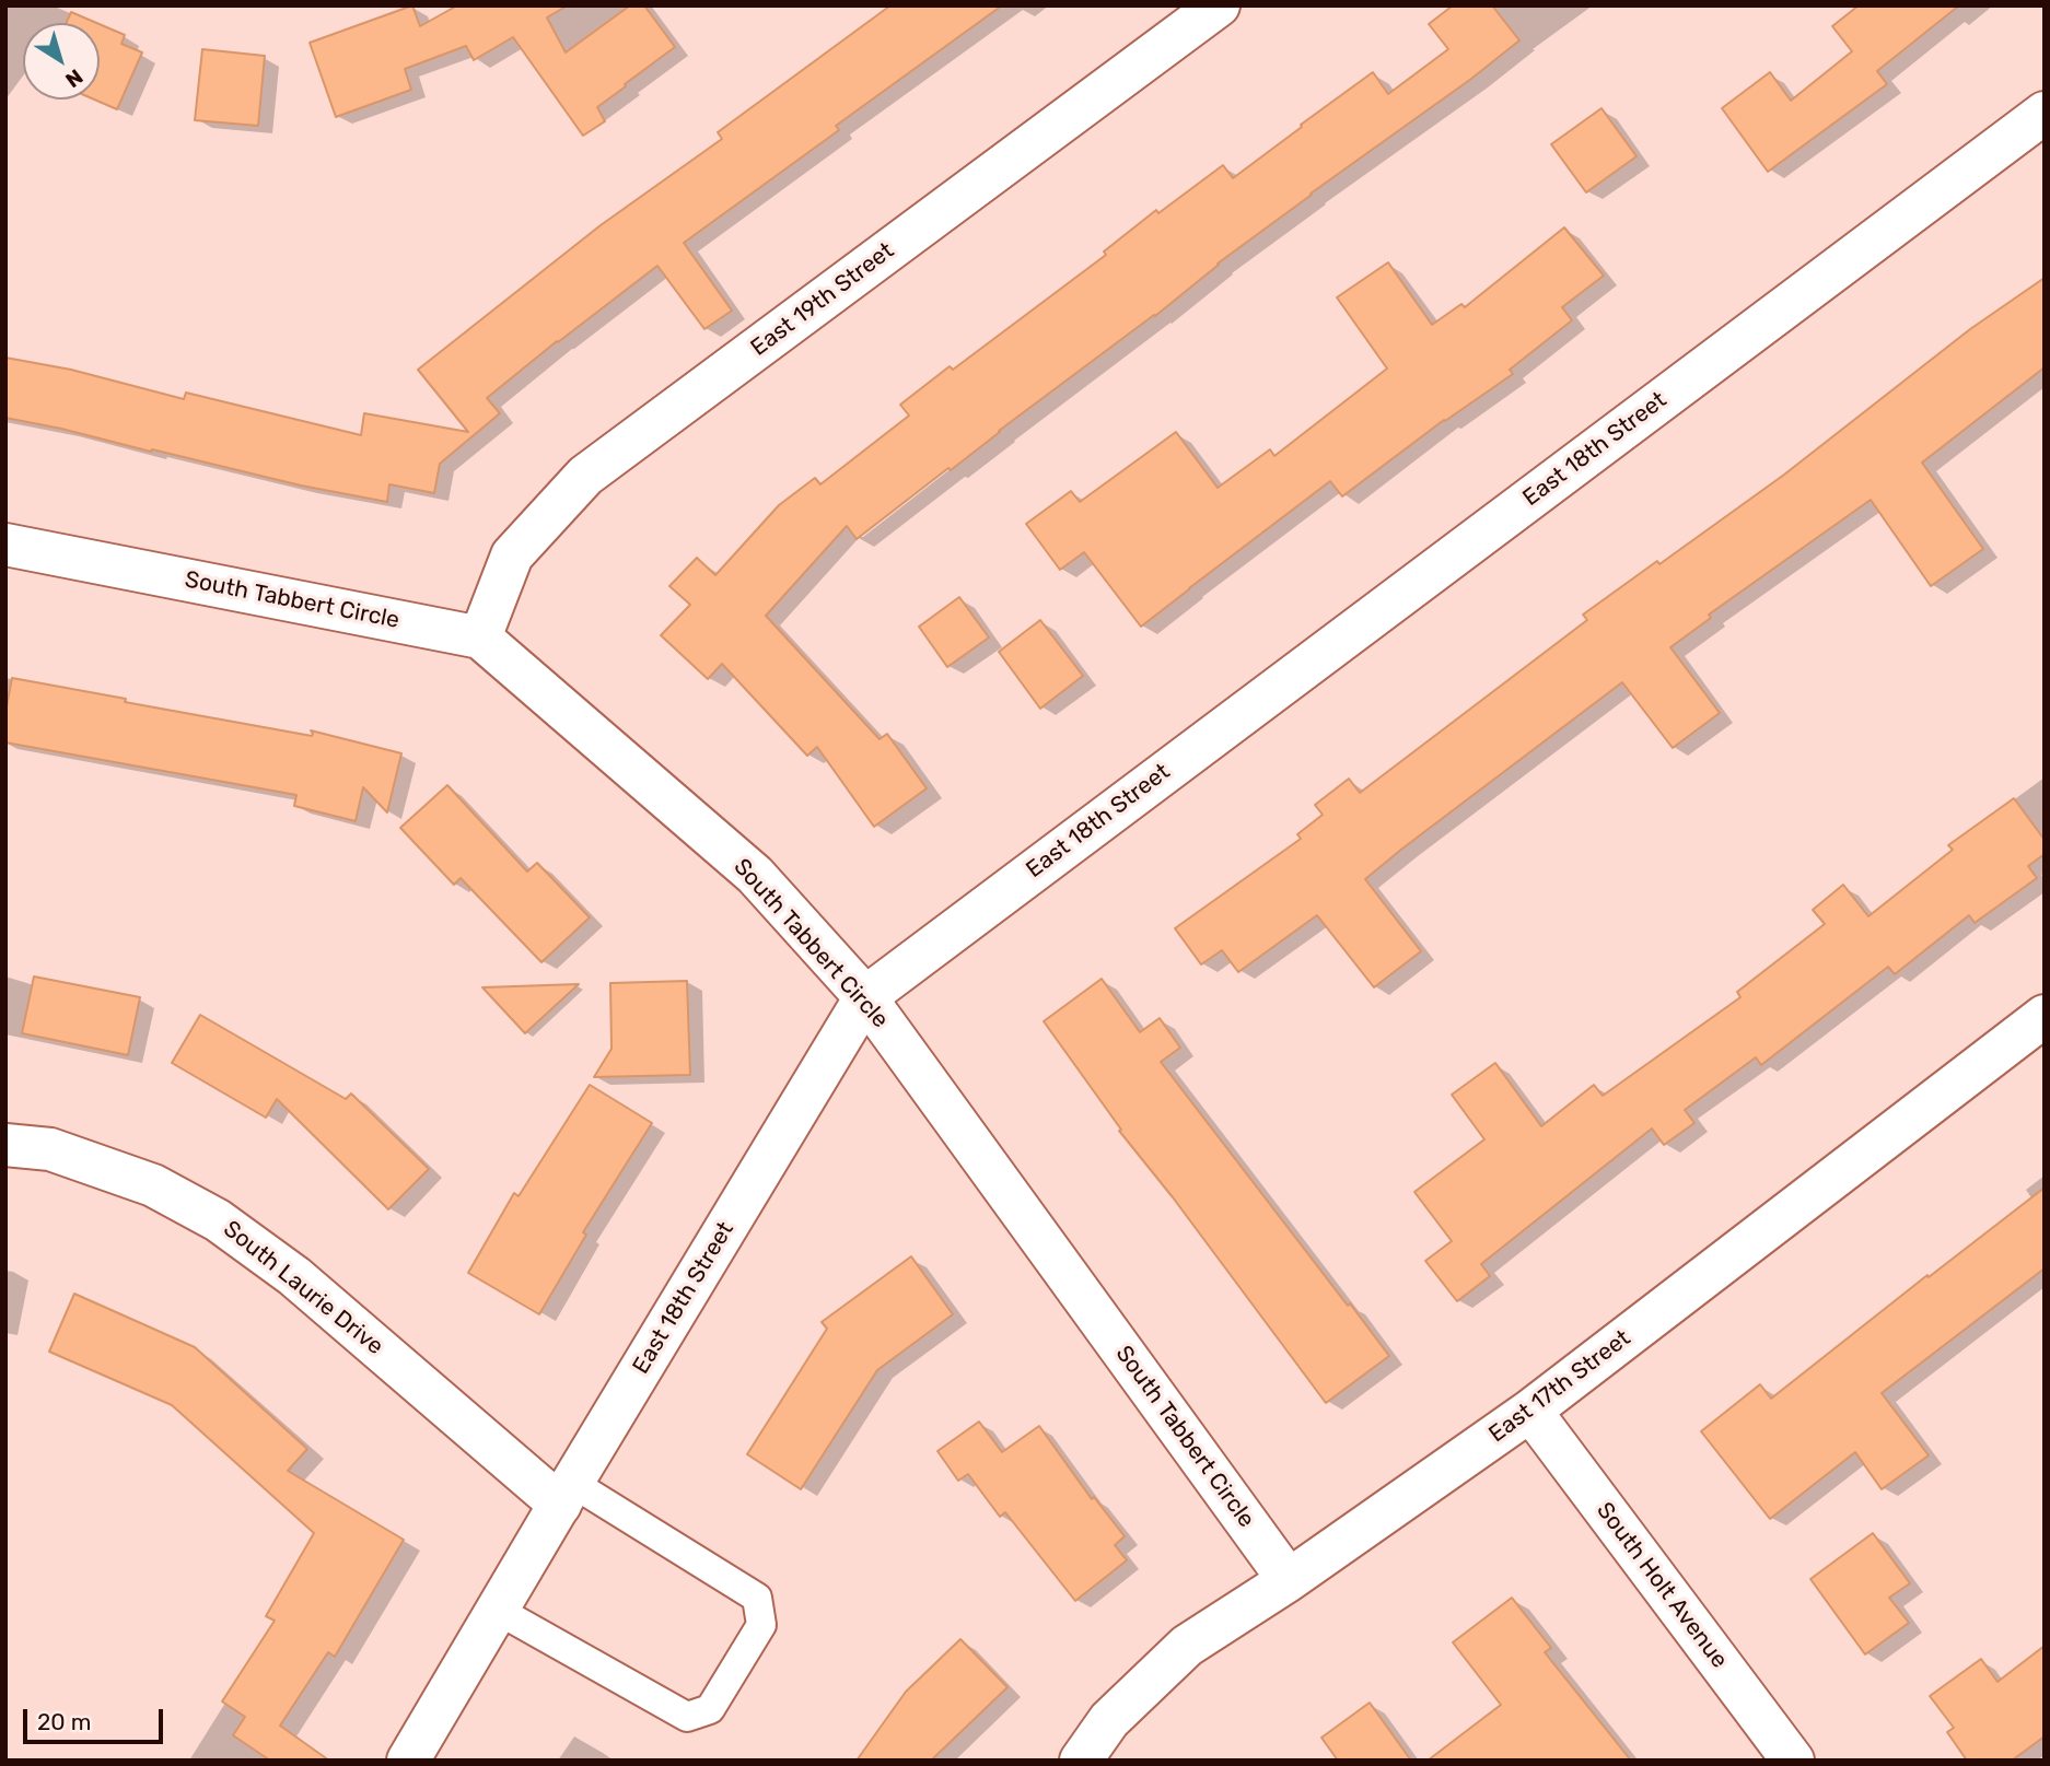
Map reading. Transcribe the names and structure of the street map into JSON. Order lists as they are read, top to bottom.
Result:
{
  "streets": {
    "street": [
      "East 19th Street",
      "East 18th Street",
      "South Tabbert Circle",
      "South Laurie Drive",
      "East 17th Street",
      "South Holt Avenue"
    ]
  },
  "crossings": [
    ["East 19th Street", "South Tabbert Circle"],
    ["East 18th Street", "South Tabbert Circle"],
    ["East 18th Street", "South Laurie Drive"],
    ["South Tabbert Circle", "East 17th Street"],
    ["East 17th Street", "South Holt Avenue"]
  ],
  "scale_bar": "20 m",
  "north": "bottom right"
}
